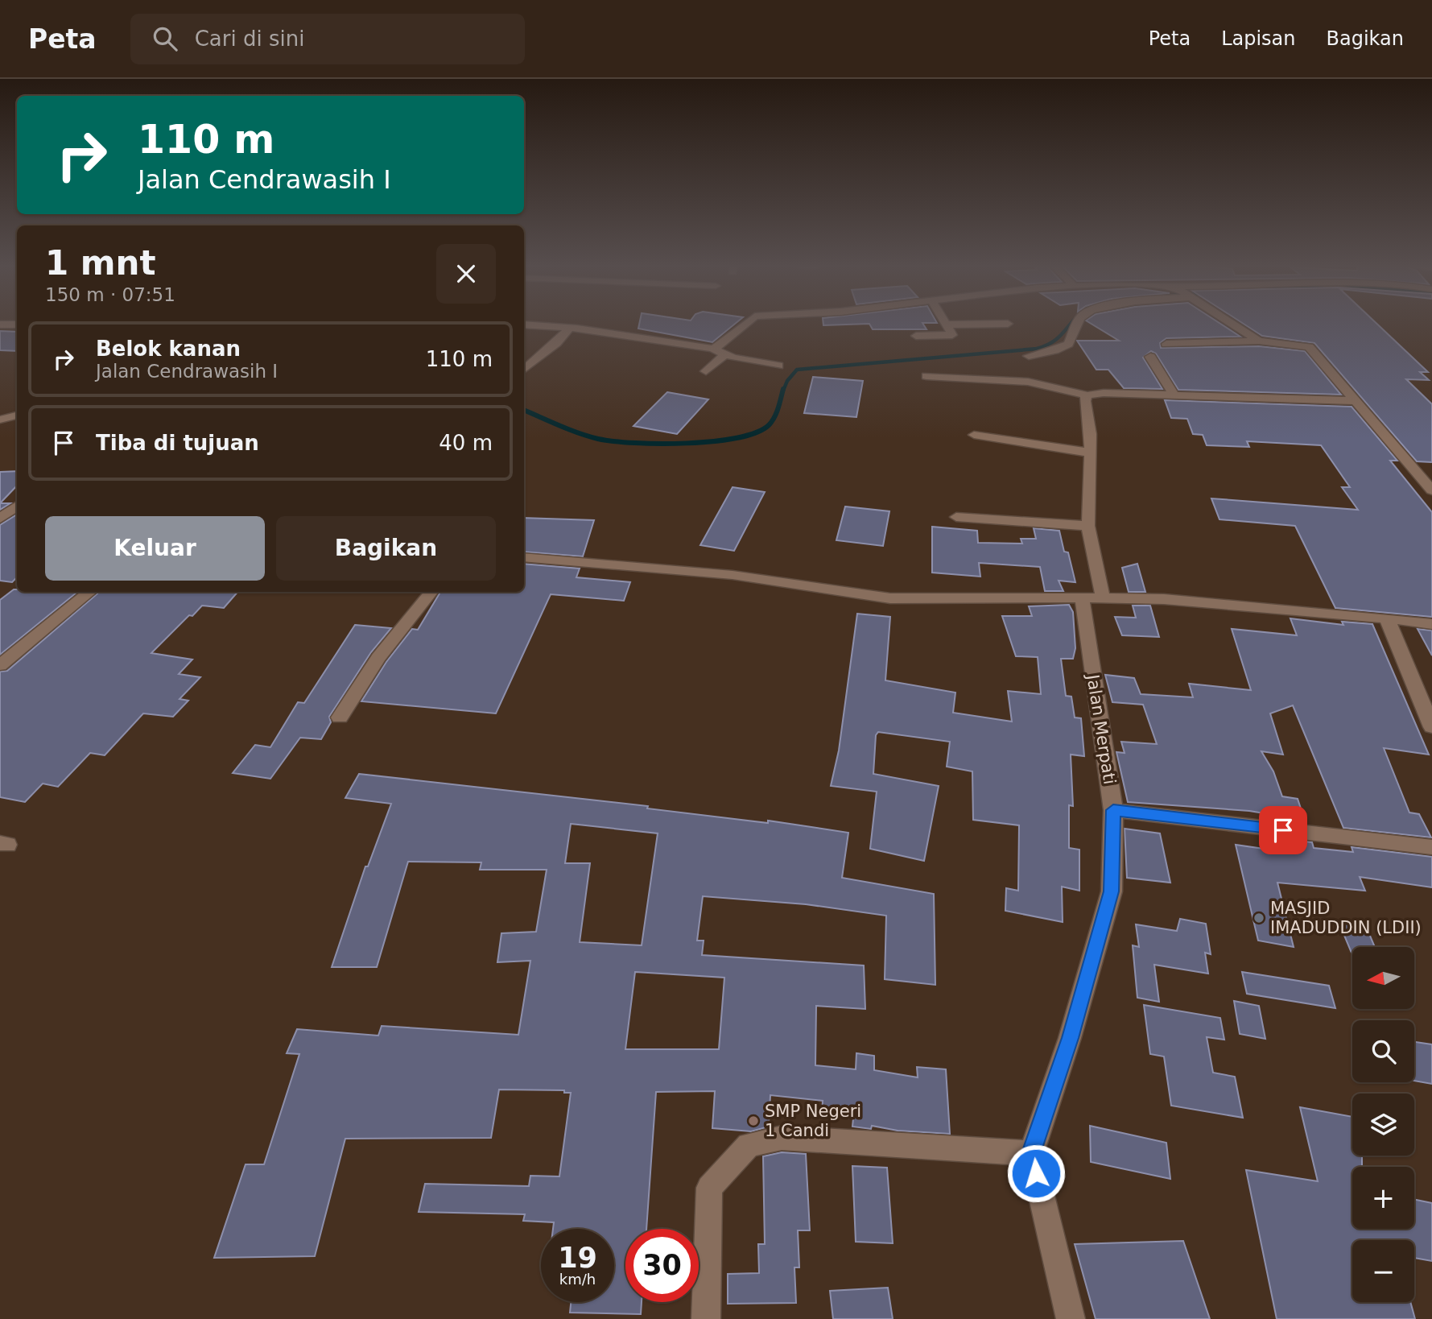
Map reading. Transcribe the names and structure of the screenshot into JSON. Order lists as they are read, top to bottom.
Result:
{
  "streets": {
    "street": ["Jalan Merpati"]
  },
  "places": ["MASJID IMADUDDIN (LDII)", "SMP Negeri 1 Candi"],
  "north": "left",
  "page": {
    "header": "Peta",
    "search": "Cari di sini",
    "nav": ["Peta", "Lapisan", "Bagikan"],
    "turn": ["110 m", "Jalan Cendrawasih I"],
    "heading": ["1 mnt", "150 m · 07:51"],
    "list": [
      {
        "name": "Belok kanan",
        "note": "Jalan Cendrawasih I",
        "value": "110 m"
      },
      {
        "name": "Tiba di tujuan",
        "value": "40 m"
      }
    ],
    "buttons": ["Keluar", "Bagikan"],
    "map_buttons": ["+", "−"],
    "speed": "19 km/h",
    "limit": "30"
  }
}
